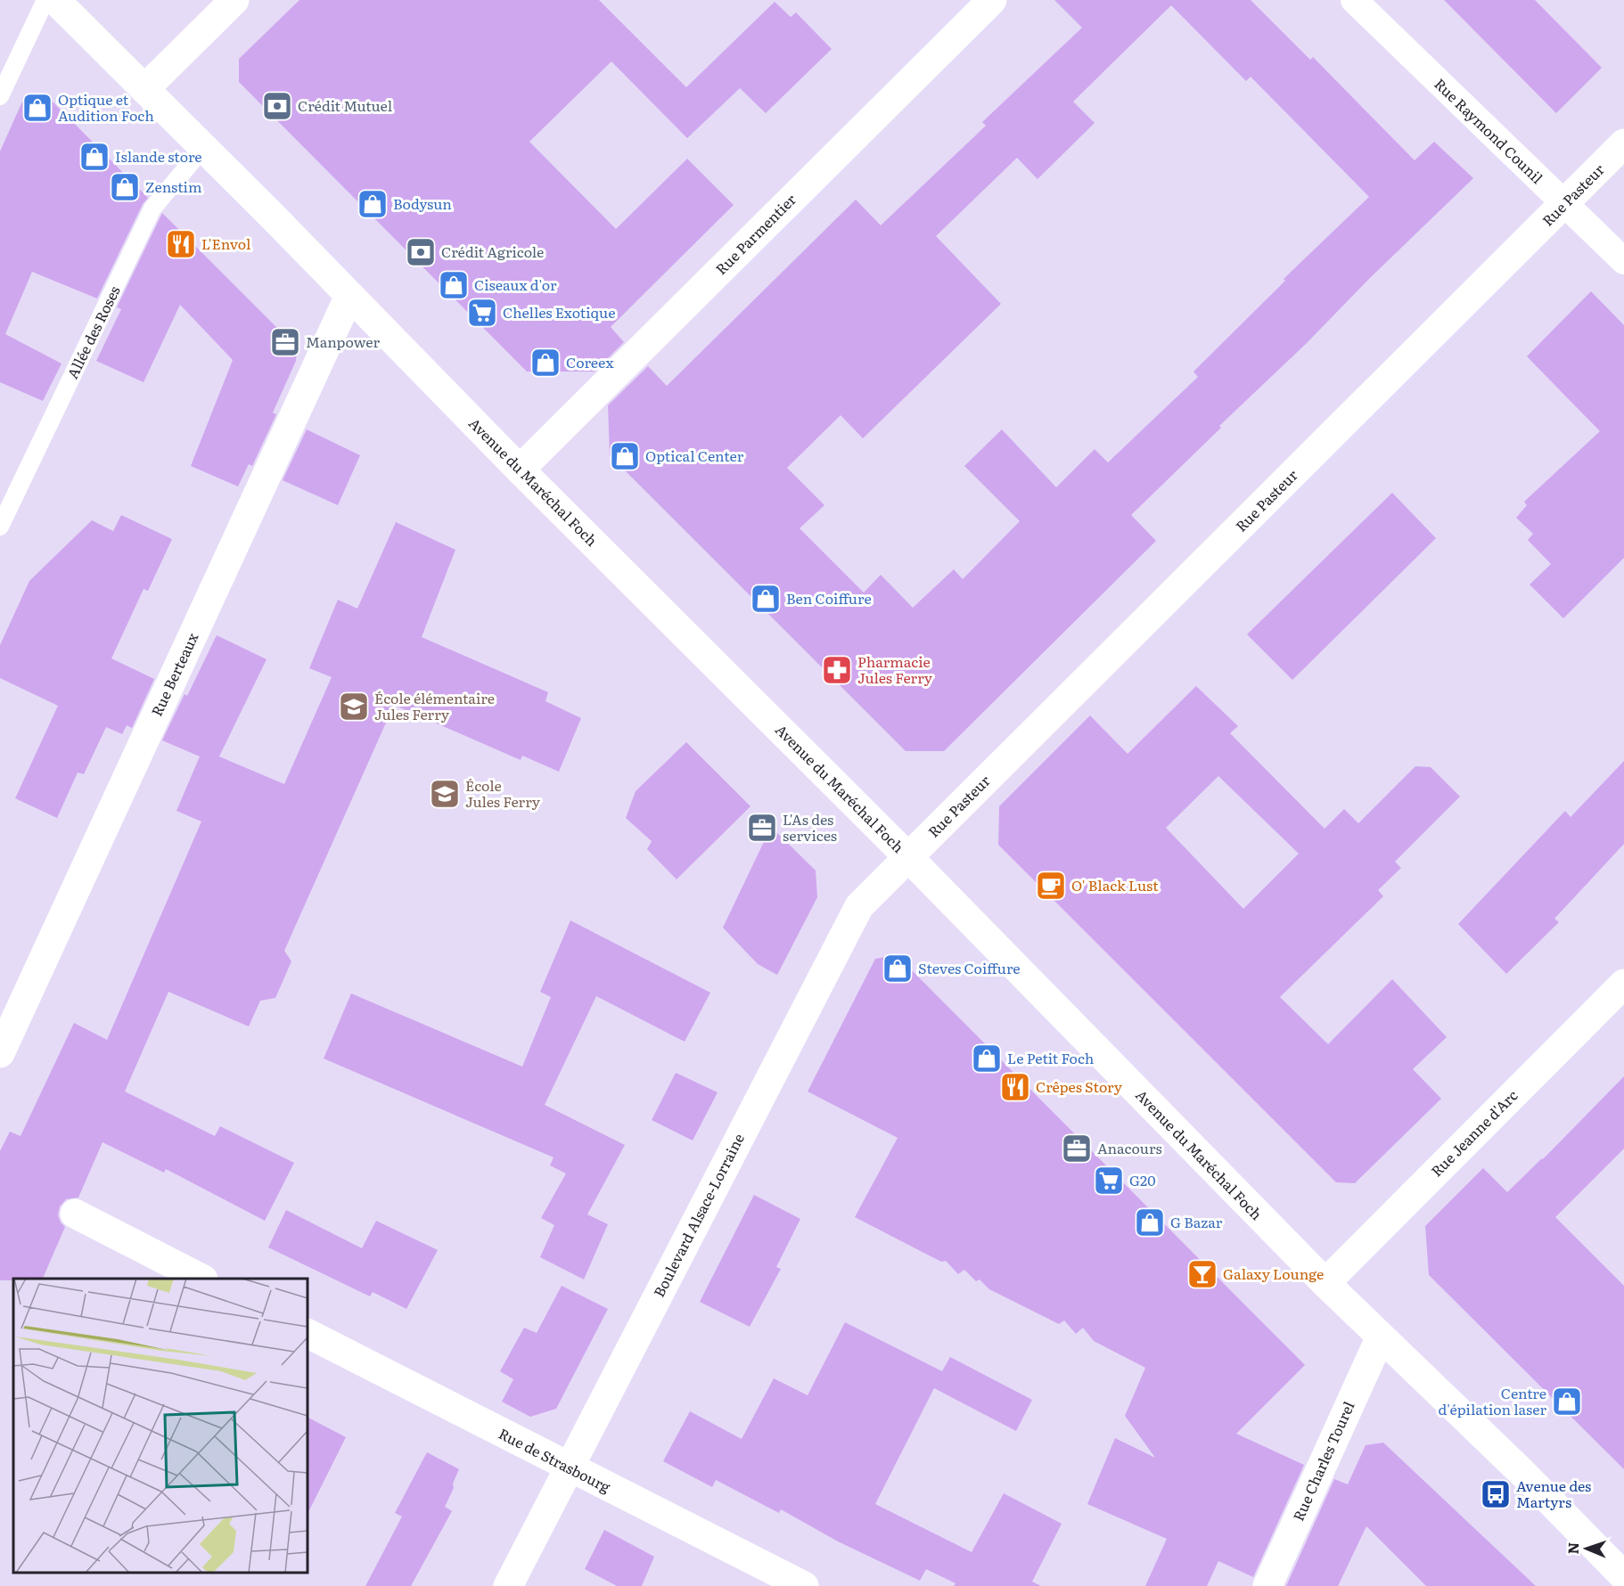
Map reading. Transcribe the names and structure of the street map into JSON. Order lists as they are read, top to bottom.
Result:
{
  "streets": {
    "street": [
      "Rue Raymond Counil",
      "Rue Pasteur",
      "Rue Parmentier",
      "Avenue du Maréchal Foch",
      "Rue Berteaux",
      "Rue Jeanne d'Arc",
      "Boulevard Alsace-Lorraine",
      "Rue de Strasbourg",
      "Rue Charles Tourel"
    ],
    "lane": ["Allée des Roses"]
  },
  "crossings": [
    ["Rue Raymond Counil", "Rue Pasteur"],
    ["Rue Pasteur", "Avenue du Maréchal Foch"],
    ["Rue Pasteur", "Boulevard Alsace-Lorraine"],
    ["Rue Parmentier", "Avenue du Maréchal Foch"],
    ["Allée des Roses", "Avenue du Maréchal Foch"],
    ["Avenue du Maréchal Foch", "Rue Berteaux"],
    ["Avenue du Maréchal Foch", "Rue Jeanne d'Arc"],
    ["Avenue du Maréchal Foch", "Boulevard Alsace-Lorraine"],
    ["Avenue du Maréchal Foch", "Rue Charles Tourel"],
    ["Boulevard Alsace-Lorraine", "Rue de Strasbourg"]
  ],
  "places": {
    "bank": ["Crédit Mutuel", "Crédit Agricole"],
    "shop": [
      "Optique et Audition Foch",
      "Islande store",
      "Zenstim",
      "Bodysun",
      "Ciseaux d'or",
      "Coreex",
      "Optical Center",
      "Ben Coiffure",
      "Steves Coiffure",
      "Le Petit Foch",
      "G Bazar",
      "Centre d'épilation laser"
    ],
    "restaurant": ["L'Envol", "Crêpes Story"],
    "supermarket": ["Chelles Exotique", "G20"],
    "office": ["Manpower", "L'As des services", "Anacours"],
    "pharmacy": ["Pharmacie Jules Ferry"],
    "school or university": ["École élémentaire Jules Ferry", "École Jules Ferry"],
    "cafe": ["O' Black Lust"],
    "bar": ["Galaxy Lounge"],
    "bus stop": ["Avenue des Martyrs"]
  },
  "north": "left"
}
